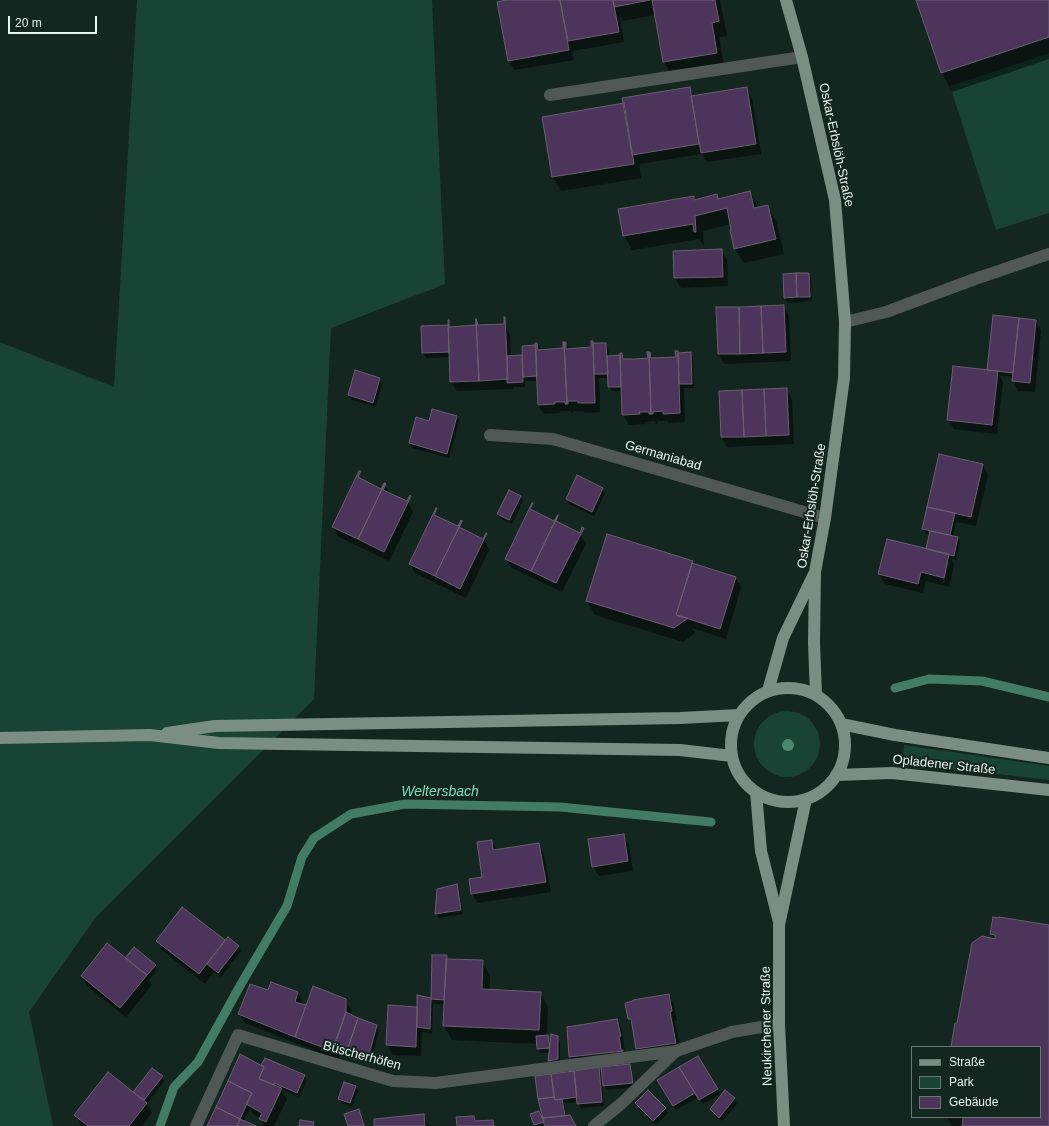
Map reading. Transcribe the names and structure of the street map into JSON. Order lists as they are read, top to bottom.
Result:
{
  "streets": {
    "main road": ["Oskar-Erbslöh-Straße", "Opladener Straße", "Neukirchener Straße"],
    "street": ["Germaniabad", "Büscherhöfen"]
  },
  "crossings": [
    ["Oskar-Erbslöh-Straße", "Germaniabad"],
    ["Oskar-Erbslöh-Straße", "Opladener Straße"],
    ["Oskar-Erbslöh-Straße", "Neukirchener Straße"],
    ["Opladener Straße", "Neukirchener Straße"],
    ["Neukirchener Straße", "Büscherhöfen"]
  ],
  "water": ["Weltersbach"],
  "legend": ["Straße", "Park", "Gebäude"],
  "scale_bar": "20 m"
}
